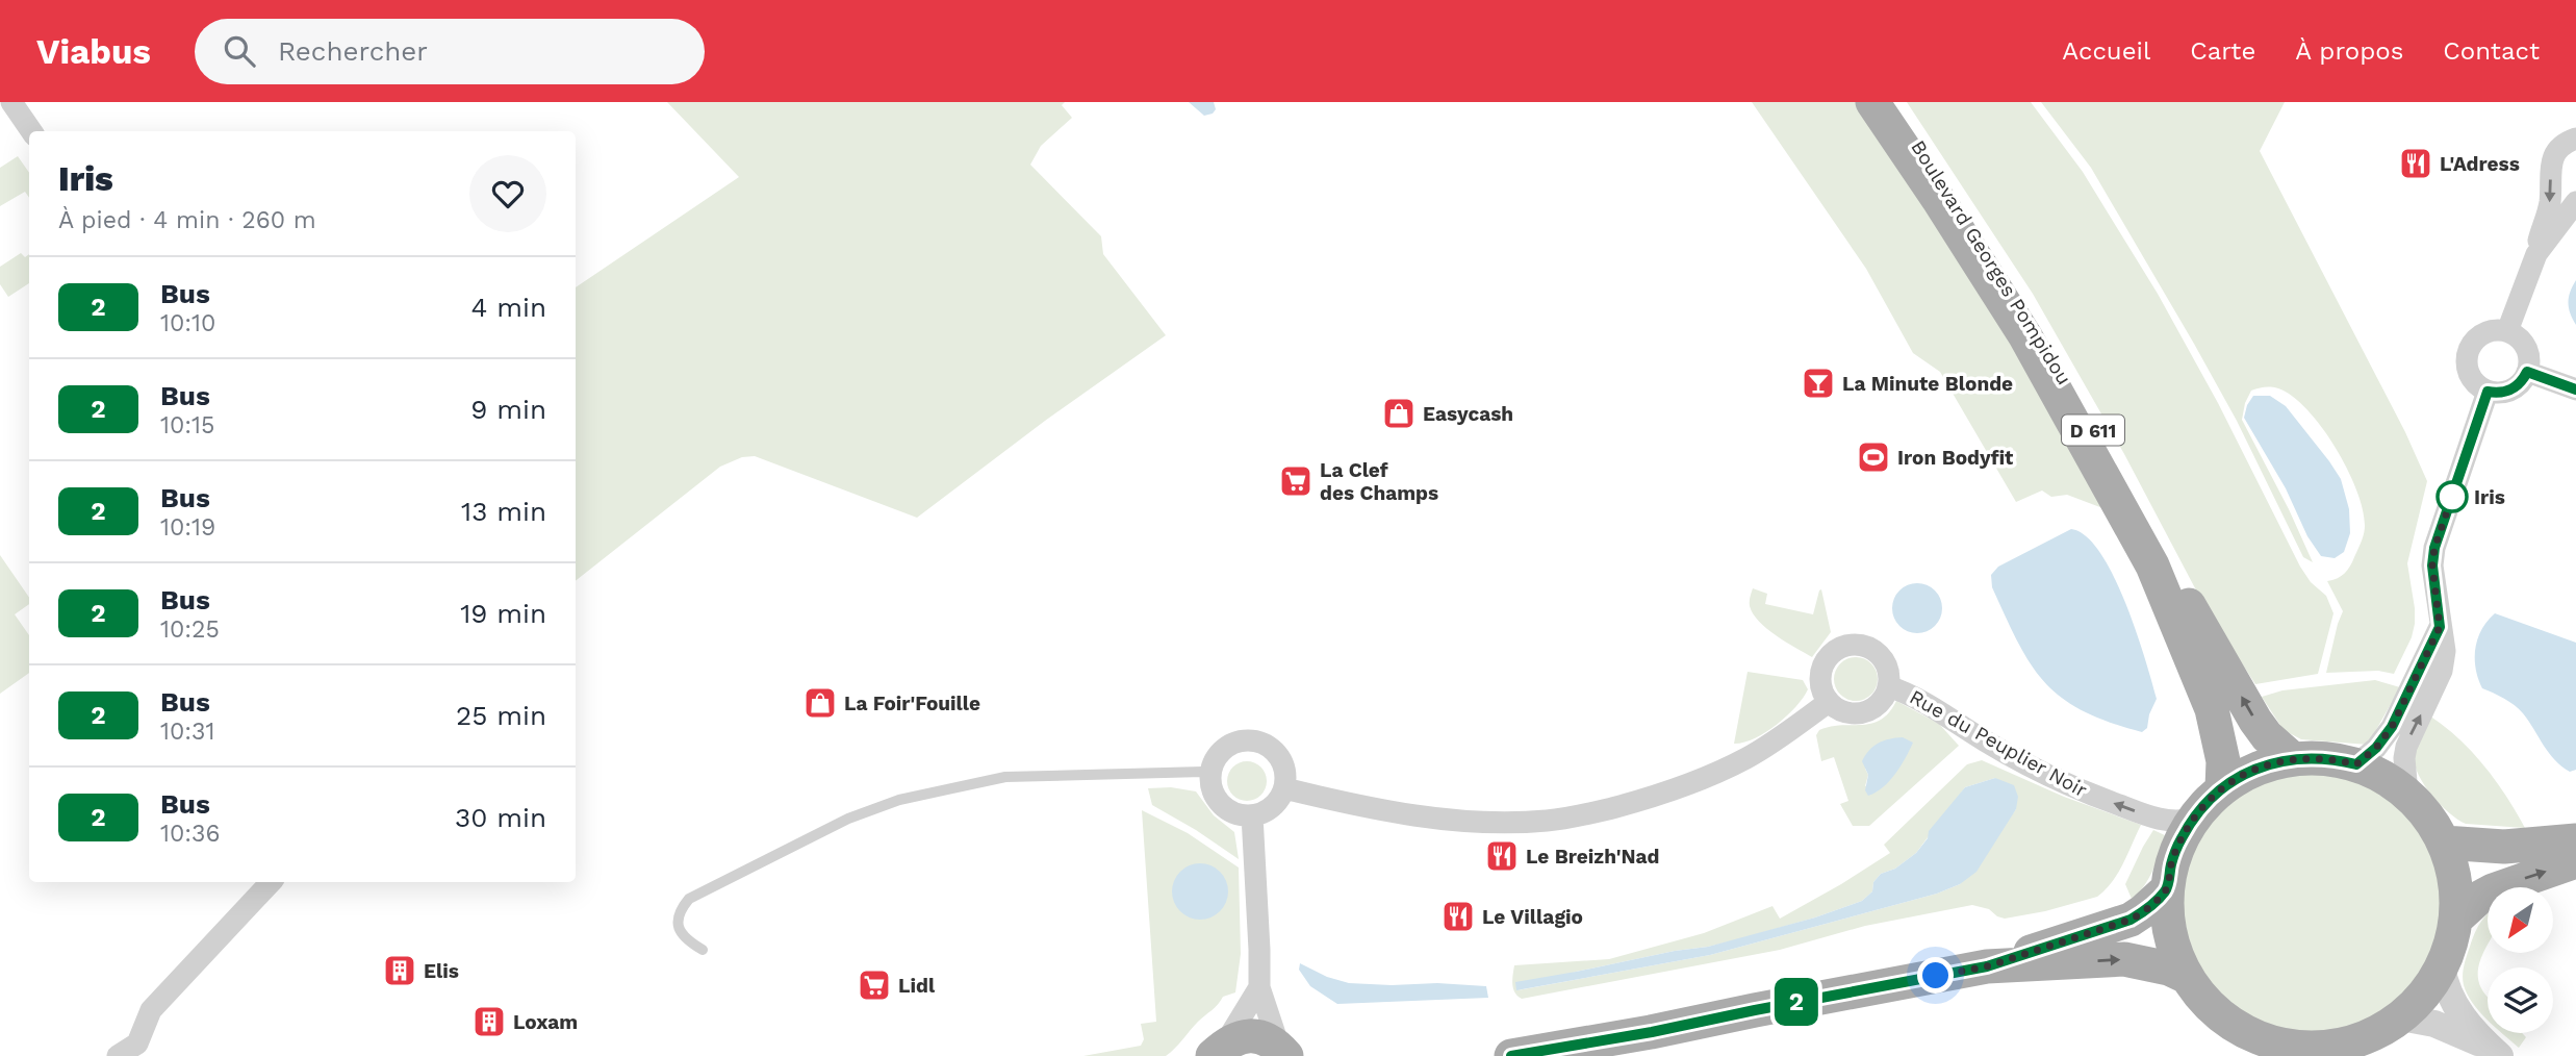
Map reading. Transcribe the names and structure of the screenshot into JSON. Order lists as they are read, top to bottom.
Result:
{
  "streets": {
    "main road": ["Boulevard Georges Pompidou", "D 611"],
    "street": ["Rue du Peuplier Noir"]
  },
  "one_way": ["Rue du Peuplier Noir"],
  "places": {
    "restaurant": ["L'Adress", "Le Breizh'Nad", "Le Villagio"],
    "bar": ["La Minute Blonde"],
    "shop": ["Easycash", "La Foir'Fouille"],
    "sports": ["Iron Bodyfit"],
    "supermarket": ["La Clef des Champs", "Lidl"],
    "other": ["Iris"],
    "building": ["Elis", "Loxam"]
  },
  "lines": ["bus line 2"],
  "north": "bottom left",
  "page": {
    "header": "Viabus",
    "search": "Rechercher",
    "nav": [
      "Accueil",
      "Carte",
      "À propos",
      "Contact"
    ],
    "on_map": "2",
    "heading": ["Iris", "À pied · 4 min · 260 m"],
    "list": [
      {
        "mark": "2",
        "name": "Bus",
        "note": "10:10",
        "value": "4 min"
      },
      {
        "mark": "2",
        "name": "Bus",
        "note": "10:15",
        "value": "9 min"
      },
      {
        "mark": "2",
        "name": "Bus",
        "note": "10:19",
        "value": "13 min"
      },
      {
        "mark": "2",
        "name": "Bus",
        "note": "10:25",
        "value": "19 min"
      },
      {
        "mark": "2",
        "name": "Bus",
        "note": "10:31",
        "value": "25 min"
      },
      {
        "mark": "2",
        "name": "Bus",
        "note": "10:36",
        "value": "30 min"
      }
    ]
  }
}
